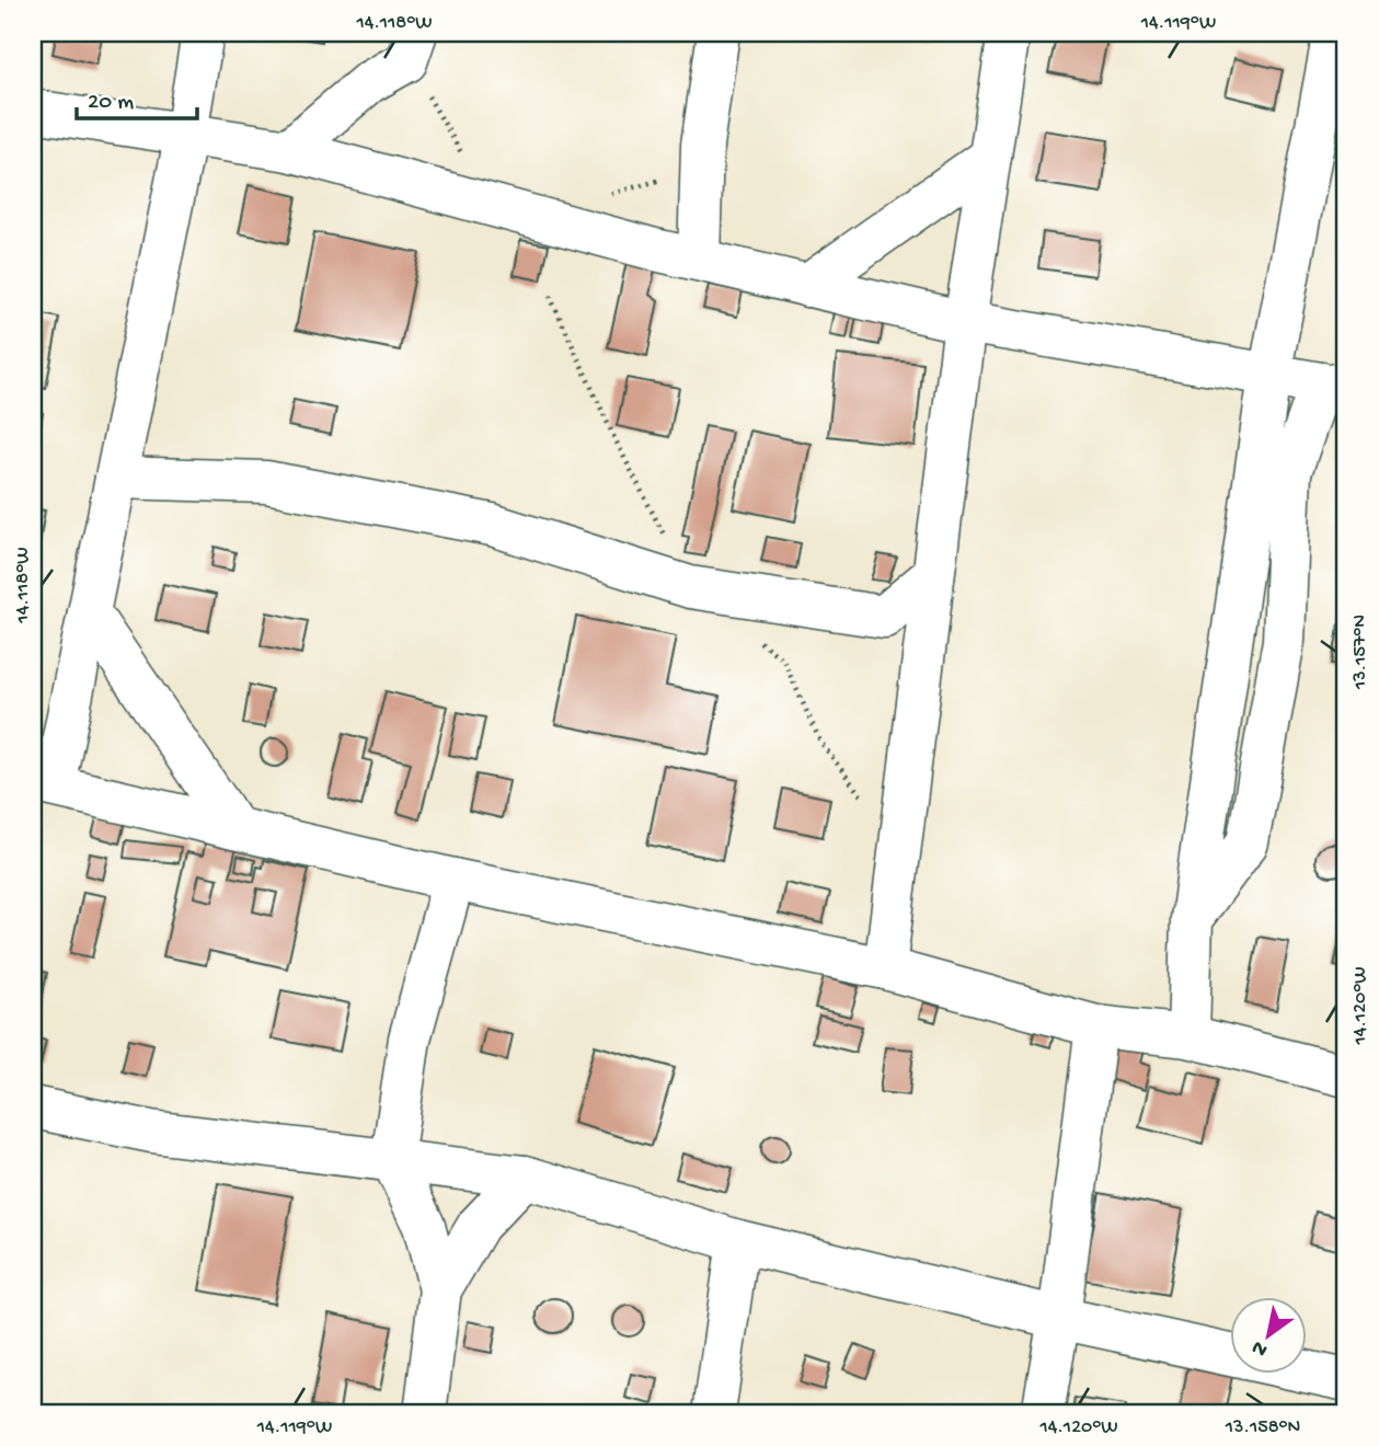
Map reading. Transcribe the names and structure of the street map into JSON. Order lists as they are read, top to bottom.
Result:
{
  "scale_bar": "20 m",
  "north": "bottom left",
  "coordinates": [
    "14.118°W",
    "14.119°W",
    "13.157°N",
    "14.120°W",
    "13.158°N"
  ]
}
